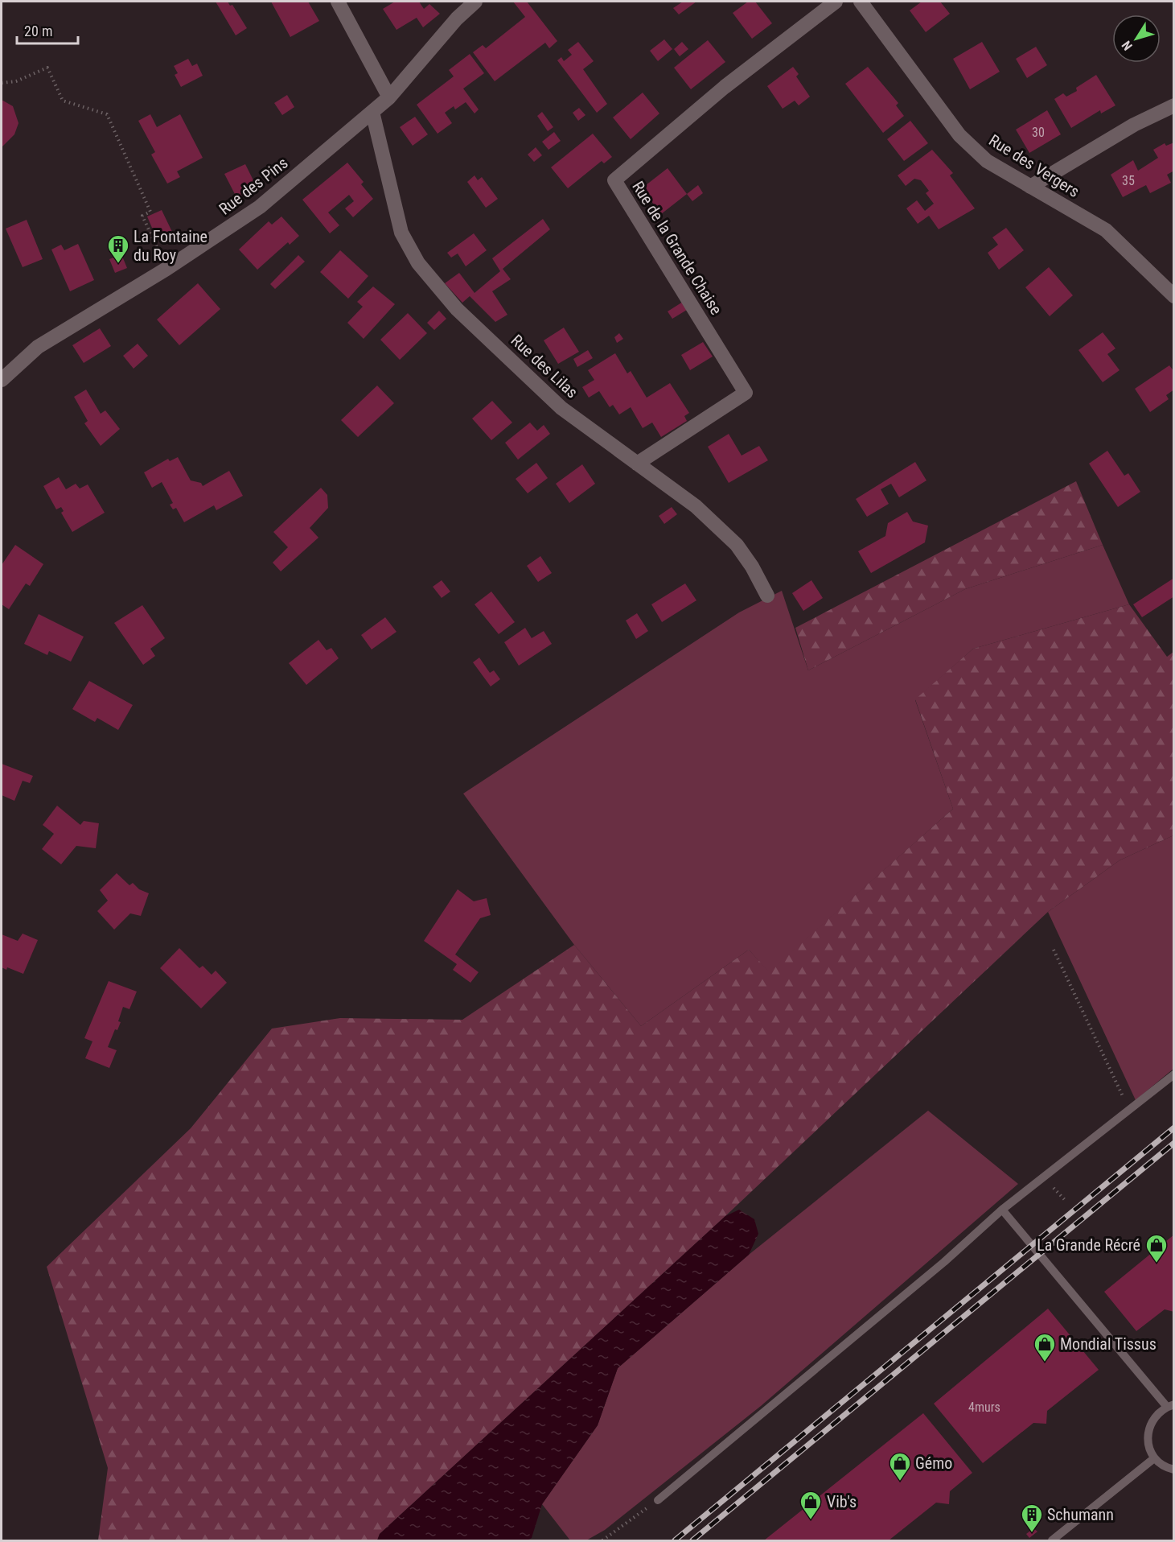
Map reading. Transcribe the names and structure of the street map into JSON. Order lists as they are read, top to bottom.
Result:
{
  "streets": {
    "street": [
      "Rue des Vergers",
      "Rue des Pins",
      "Rue de la Grande Chaise",
      "Rue des Lilas"
    ]
  },
  "crossings": [
    ["Rue des Pins", "Rue des Lilas"],
    ["Rue de la Grande Chaise", "Rue des Lilas"]
  ],
  "places": {
    "building": ["La Fontaine du Roy", "Schumann"],
    "shop": [
      "La Grande Récré",
      "Mondial Tissus",
      "Gémo",
      "Vib's"
    ]
  },
  "house_numbers": ["30", "35", "4murs"],
  "scale_bar": "20 m",
  "north": "bottom left"
}
